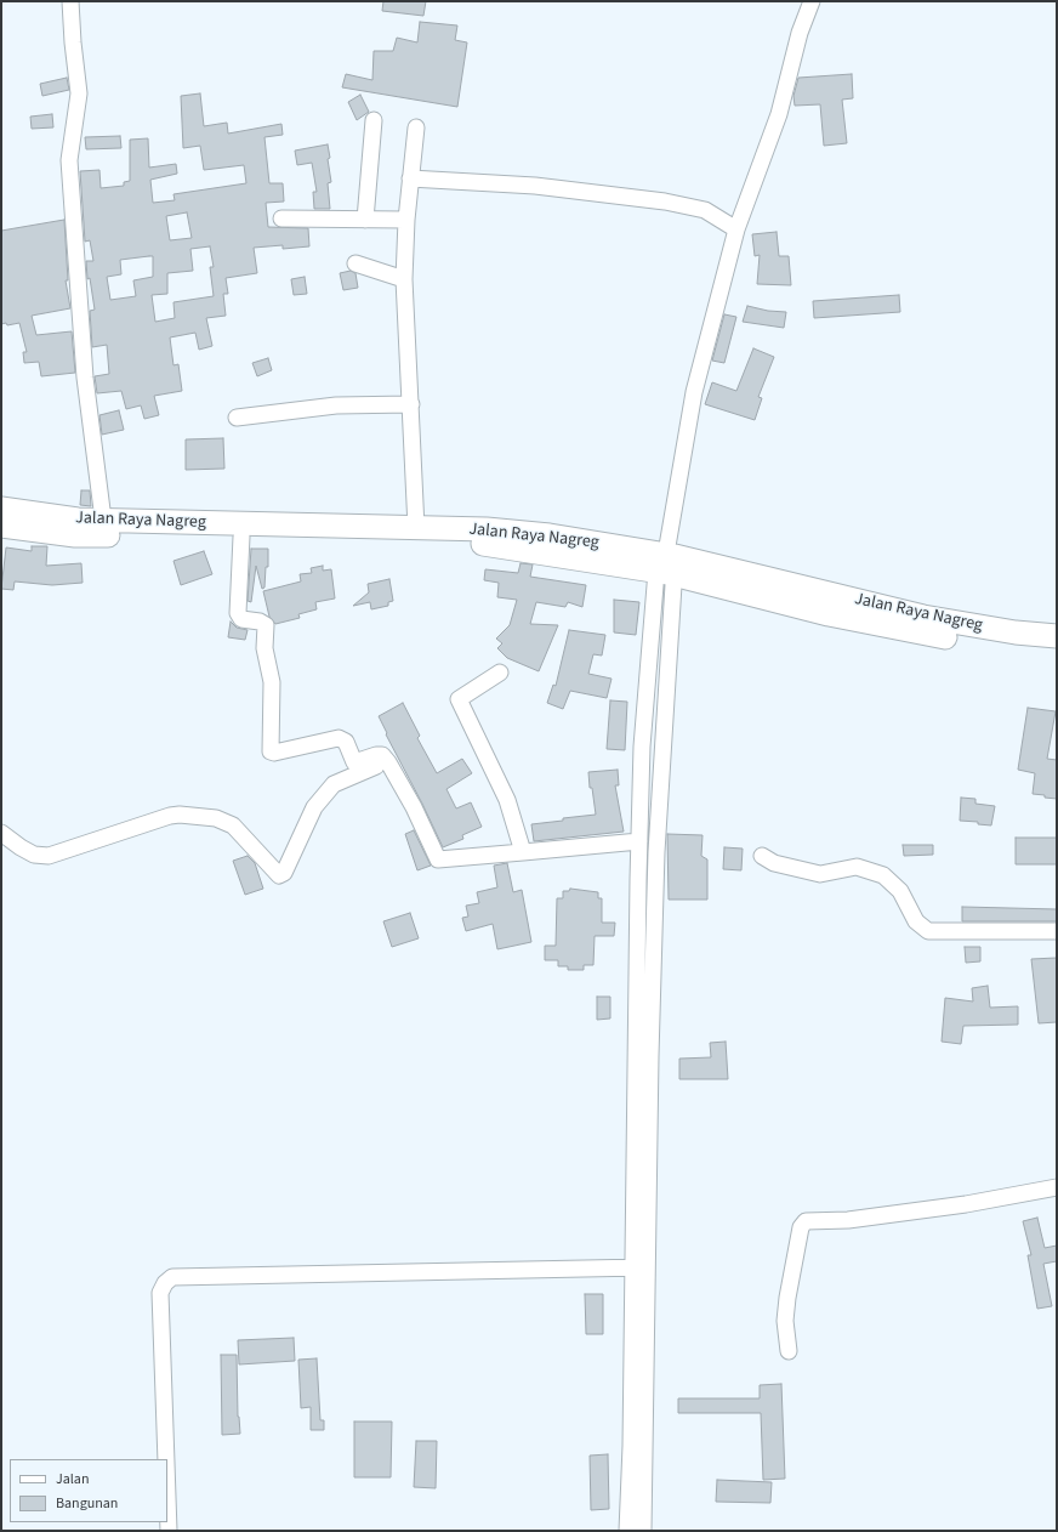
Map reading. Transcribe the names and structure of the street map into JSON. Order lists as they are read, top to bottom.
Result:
{
  "streets": {
    "highway": ["Jalan Raya Nagreg"]
  },
  "legend": ["Jalan", "Bangunan"]
}
